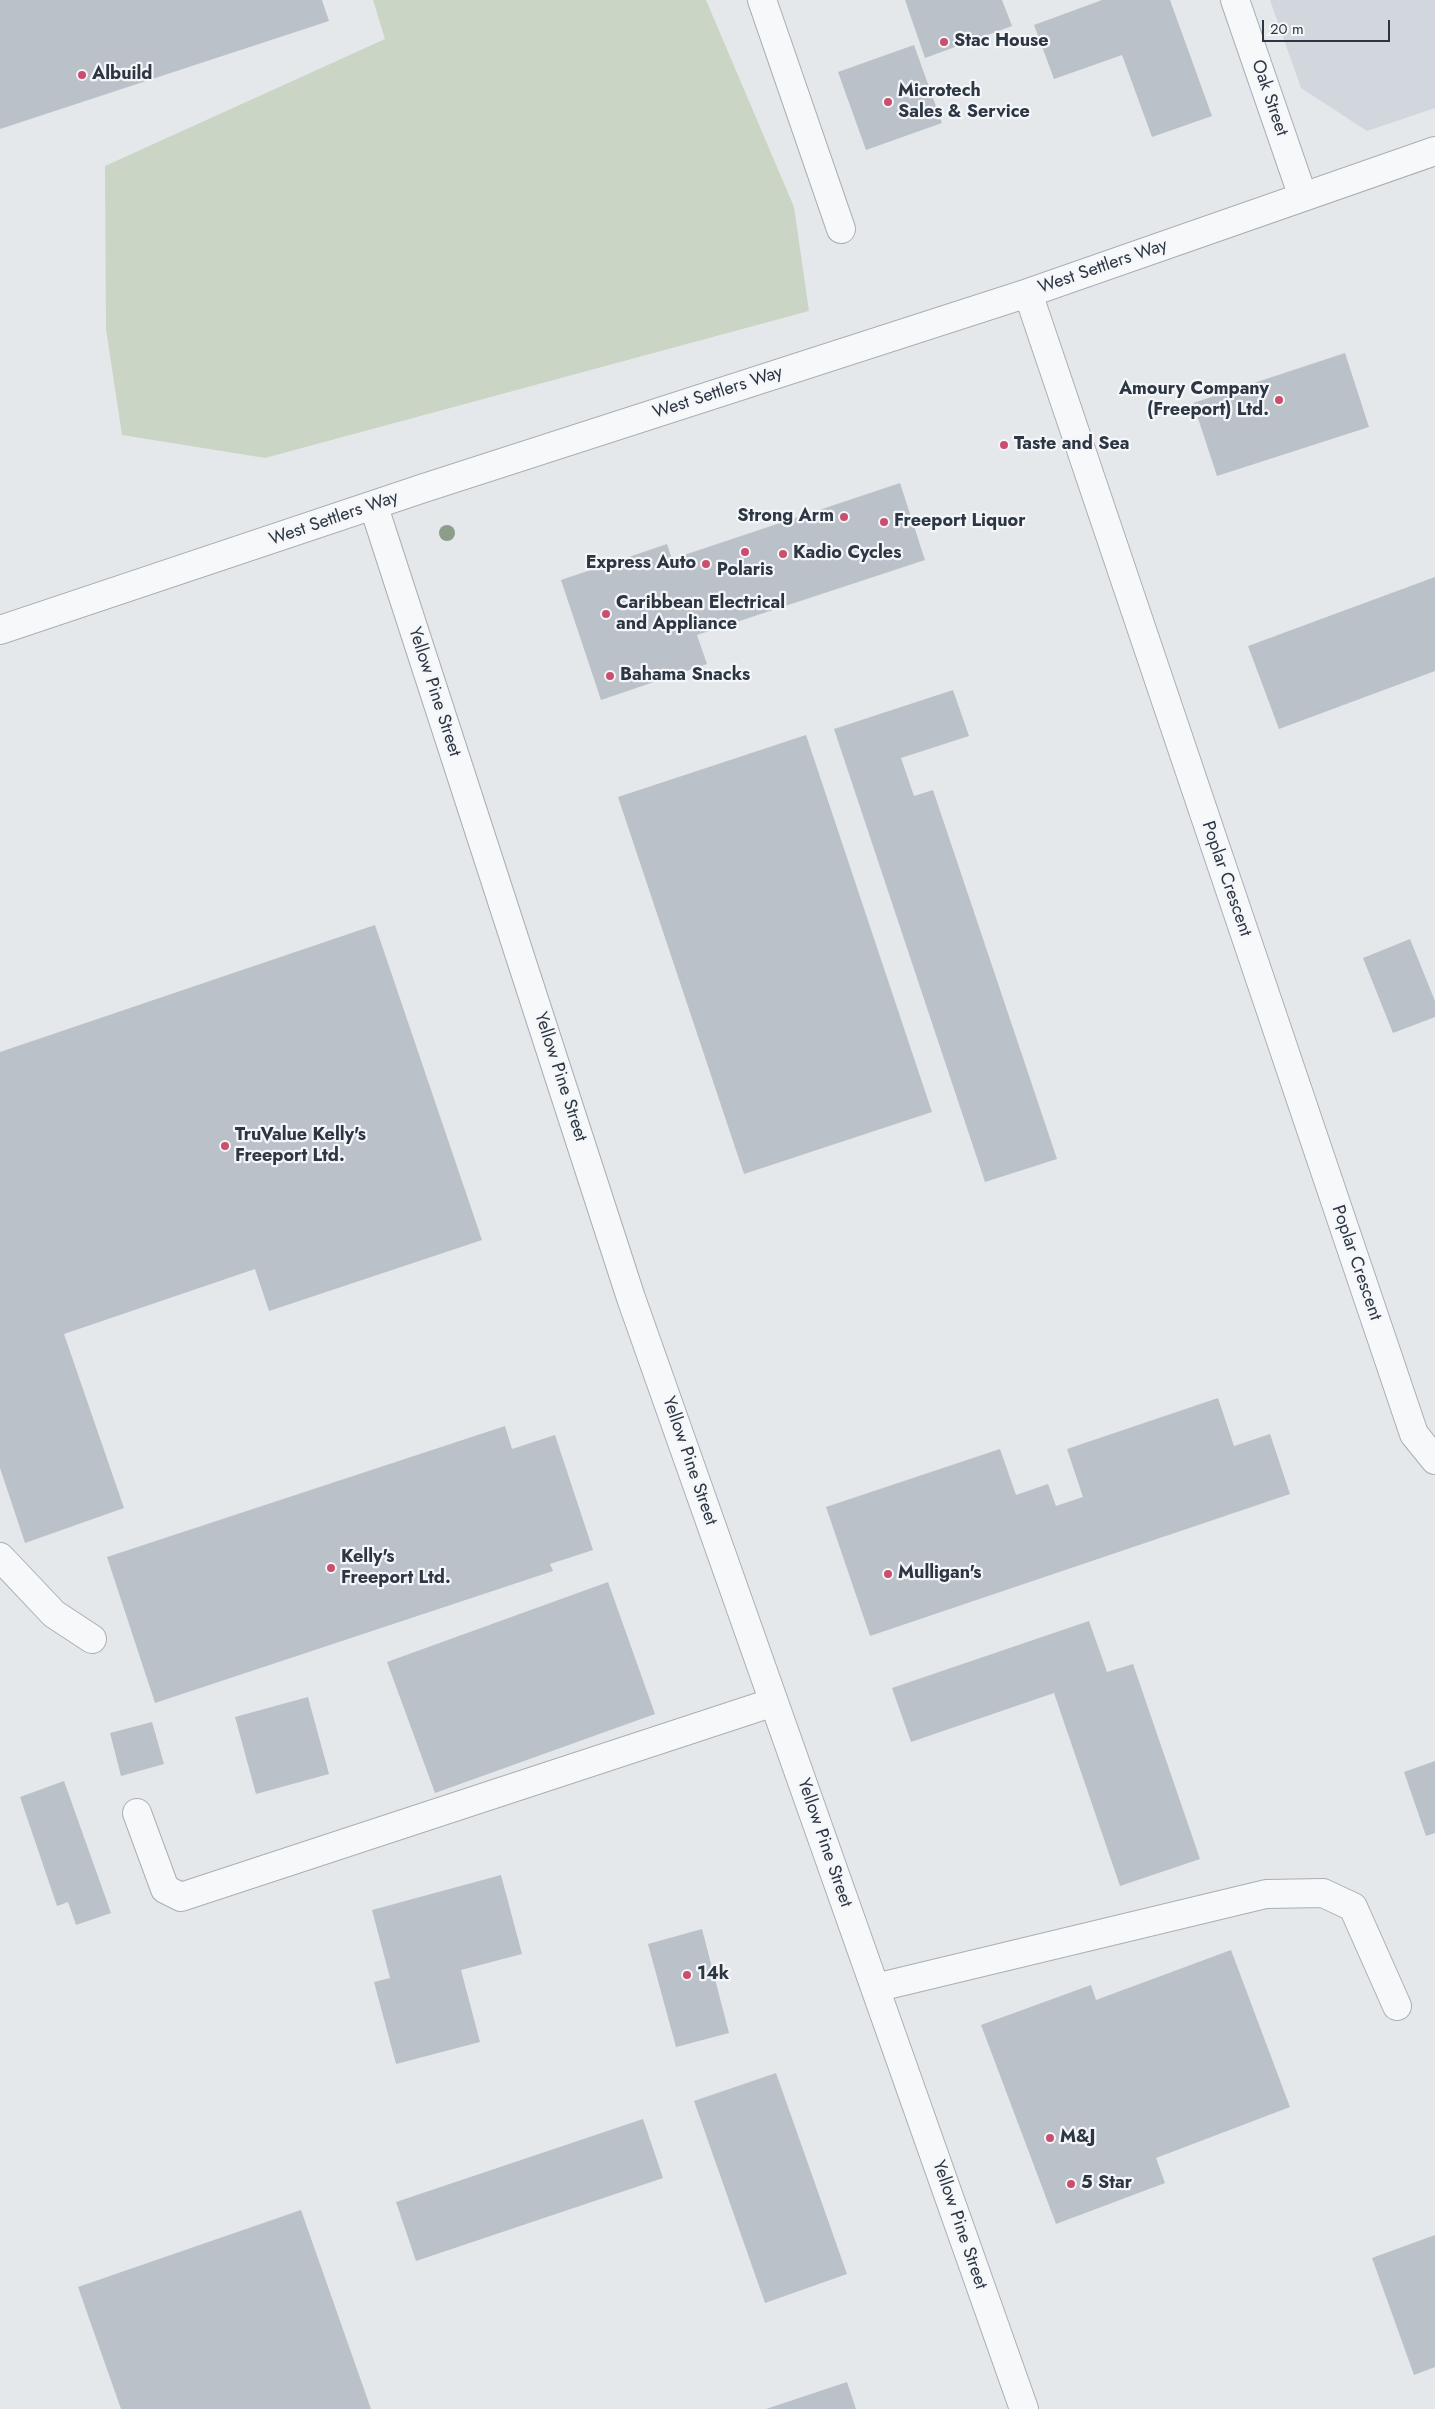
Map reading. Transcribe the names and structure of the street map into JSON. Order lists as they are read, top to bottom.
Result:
{
  "streets": {
    "street": [
      "Oak Street",
      "West Settlers Way",
      "Yellow Pine Street",
      "Poplar Crescent"
    ]
  },
  "crossings": [
    ["Oak Street", "West Settlers Way"],
    ["West Settlers Way", "Yellow Pine Street"],
    ["West Settlers Way", "Poplar Crescent"]
  ],
  "places": [
    "Stac House",
    "Albuild",
    "Microtech Sales & Service",
    "Amoury Company (Freeport) Ltd.",
    "Taste and Sea",
    "Strong Arm",
    "Freeport Liquor",
    "Polaris",
    "Kadio Cycles",
    "Express Auto",
    "Caribbean Electrical and Appliance",
    "Bahama Snacks",
    "TruValue Kelly's Freeport Ltd.",
    "Kelly's Freeport Ltd.",
    "Mulligan's",
    "14k",
    "M&J",
    "5 Star"
  ],
  "scale_bar": "20 m"
}
